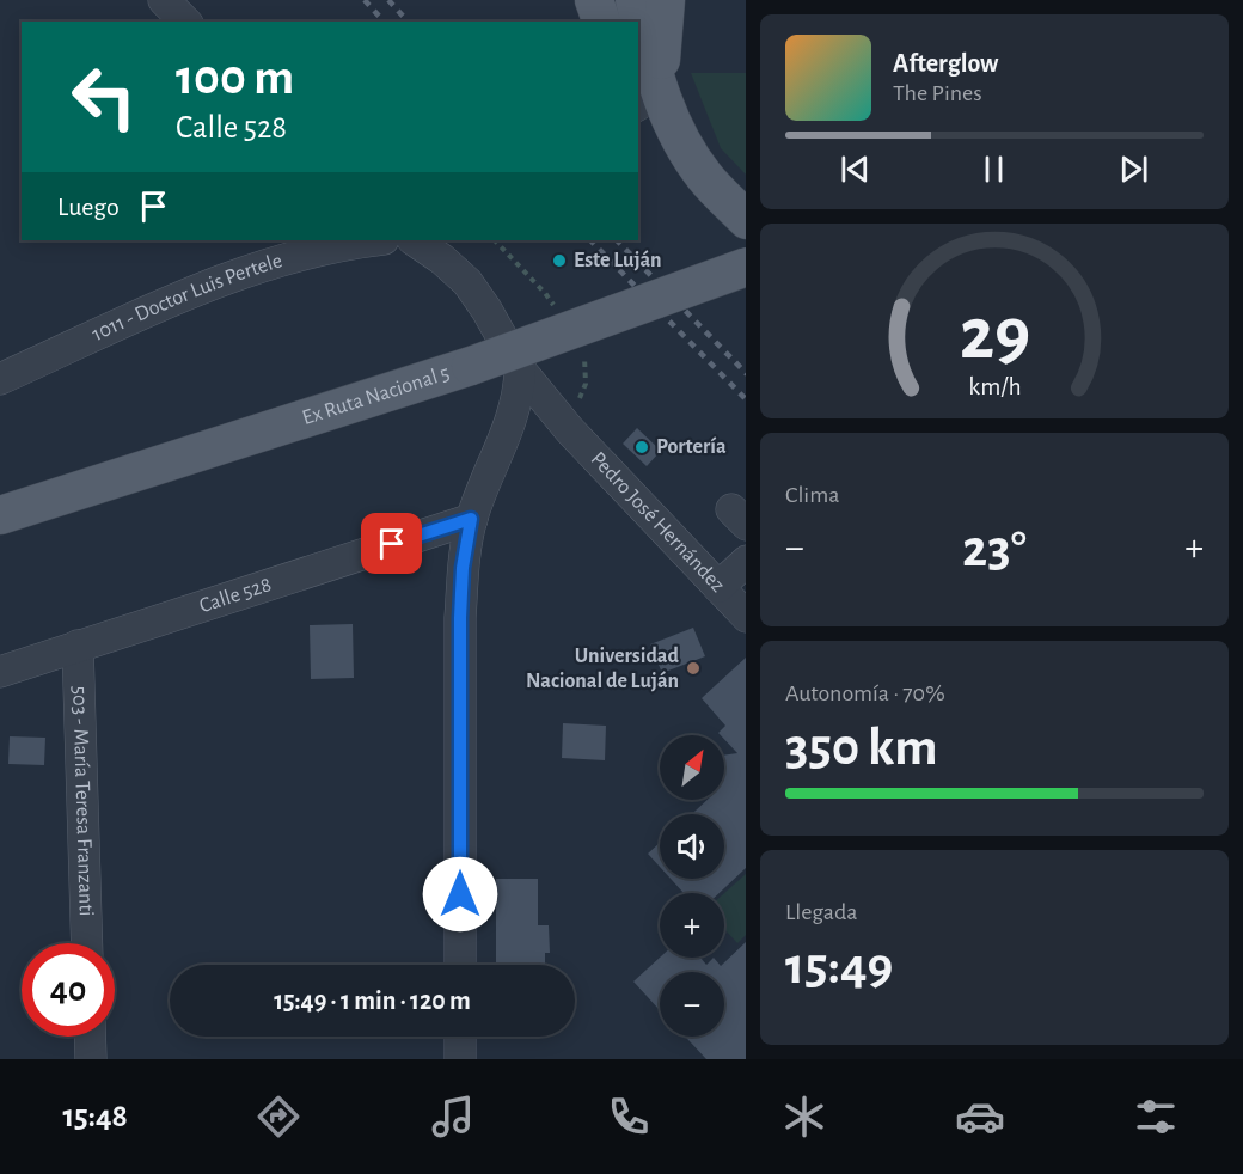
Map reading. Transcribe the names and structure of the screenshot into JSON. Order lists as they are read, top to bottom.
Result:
{
  "streets": {
    "main road": ["Ex Ruta Nacional 5"],
    "street": [
      "1011 - Doctor Luis Pertele",
      "Pedro José Hernández",
      "Calle 528",
      "503 - María Teresa Franzanti"
    ]
  },
  "crossings": [
    ["Calle 528", "503 - María Teresa Franzanti"]
  ],
  "places": ["Este Luján", "Portería", "Universidad Nacional de Luján"],
  "north": "top right",
  "page": {
    "turn": ["100 m", "Calle 528"],
    "song": ["Afterglow", "The Pines"],
    "then": "Luego",
    "tile": [
      "Clima",
      ["Autonomía · 70%", "350 km"],
      ["Llegada", "15:49"]
    ],
    "heat": ["−", "23°", "+"],
    "map_buttons": ["+", "−"],
    "limit": "40",
    "trip": "15:49 · 1 min · 120 m",
    "tabs": "15:48",
    "gauge": ["29", "km/h"]
  }
}
